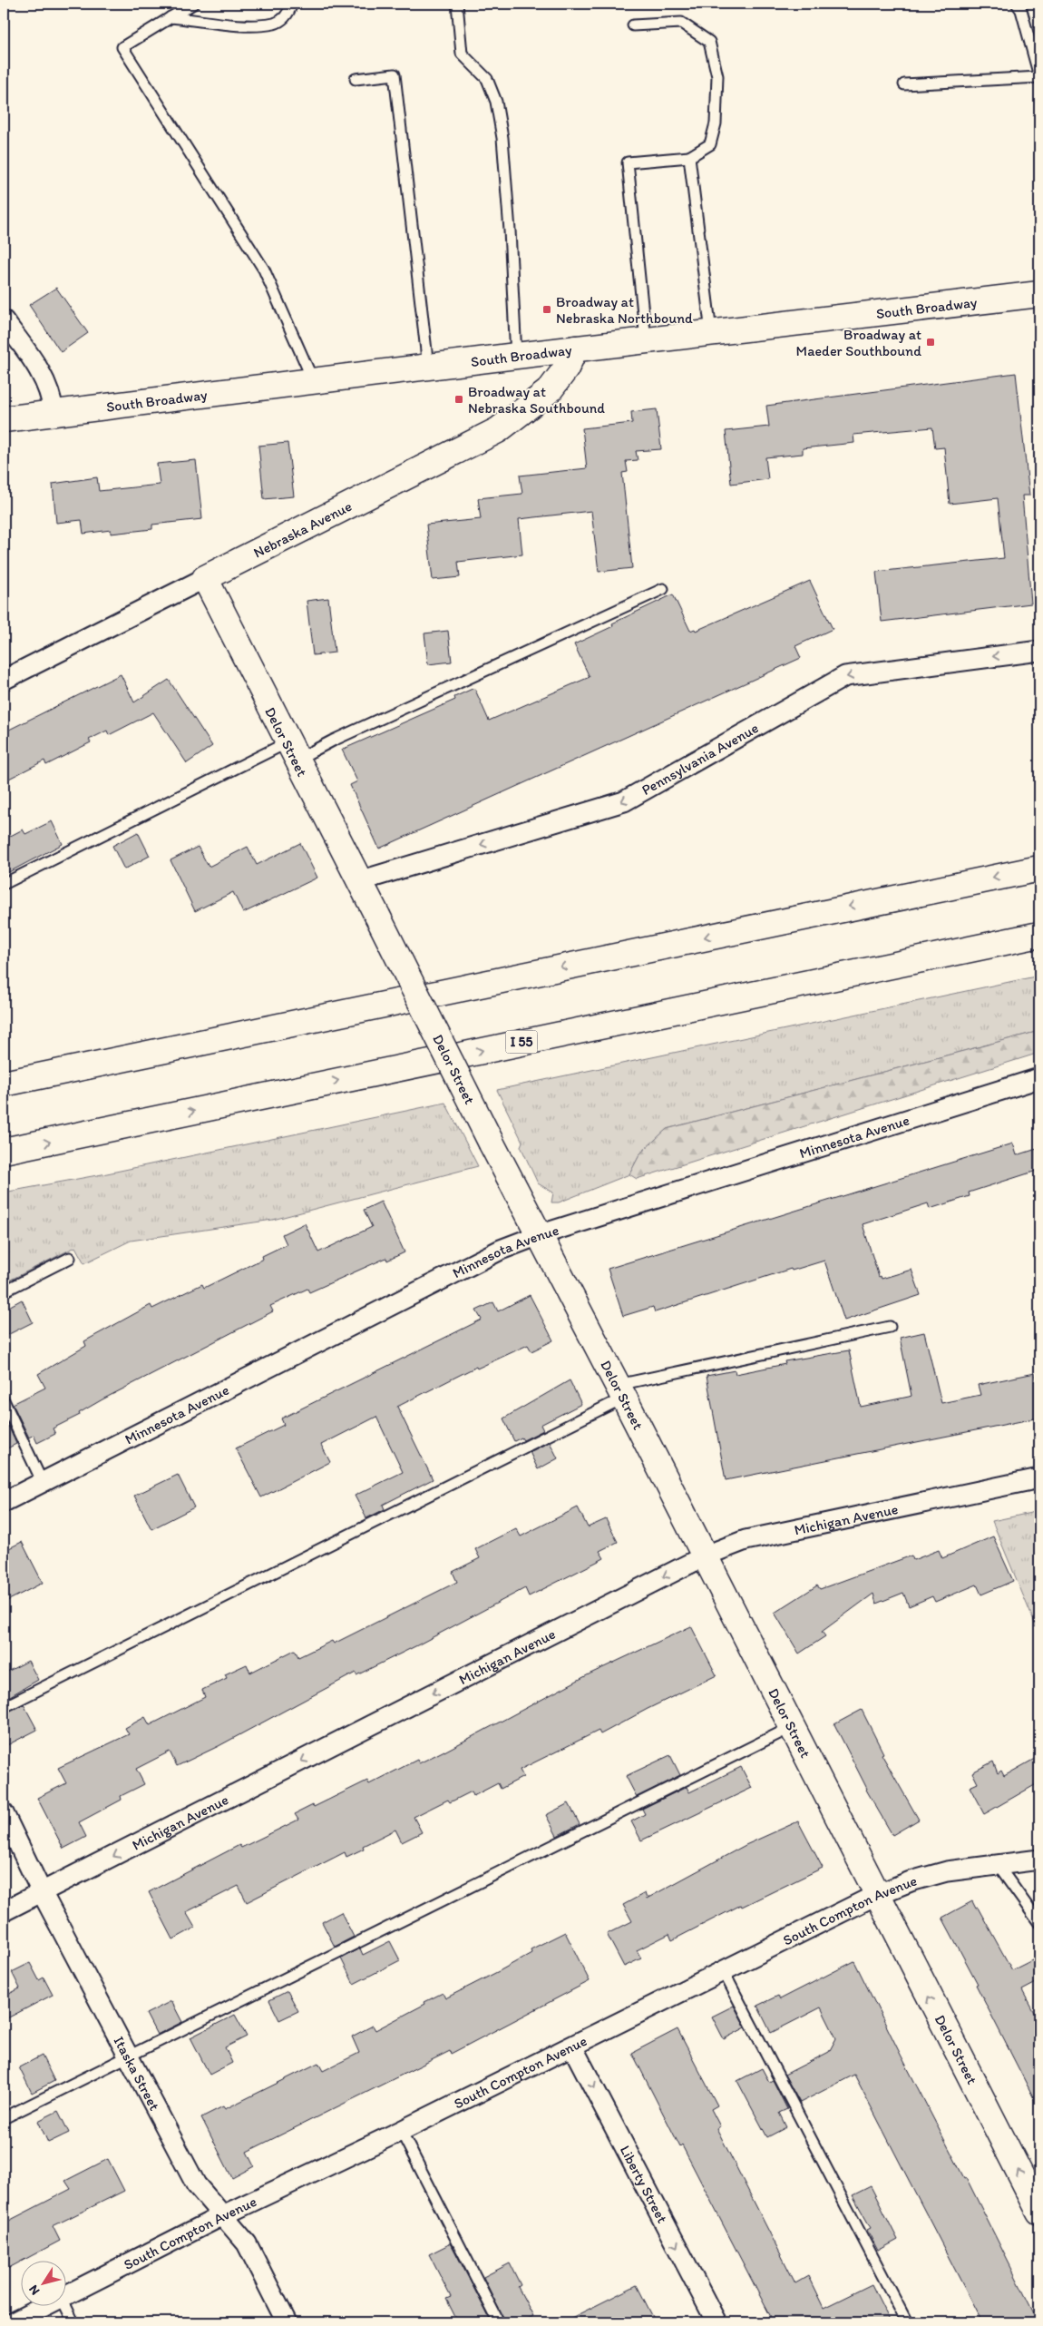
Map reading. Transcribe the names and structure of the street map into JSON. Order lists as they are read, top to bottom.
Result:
{
  "streets": {
    "main road": [
      "South Broadway",
      "Nebraska Avenue",
      "Delor Street",
      "I 55"
    ],
    "street": [
      "Pennsylvania Avenue",
      "Minnesota Avenue",
      "Michigan Avenue",
      "South Compton Avenue",
      "Itaska Street",
      "Liberty Street"
    ]
  },
  "crossings": [
    ["South Broadway", "Nebraska Avenue"],
    ["Nebraska Avenue", "Delor Street"],
    ["Delor Street", "Pennsylvania Avenue"],
    ["Delor Street", "Minnesota Avenue"],
    ["Delor Street", "Michigan Avenue"],
    ["Delor Street", "South Compton Avenue"],
    ["Michigan Avenue", "Itaska Street"],
    ["South Compton Avenue", "Itaska Street"],
    ["South Compton Avenue", "Liberty Street"]
  ],
  "one_way": ["Pennsylvania Avenue", "Michigan Avenue", "Liberty Street"],
  "places": {
    "transit": ["Broadway at Nebraska Northbound", "Broadway at Maeder Southbound", "Broadway at Nebraska Southbound"]
  },
  "north": "bottom left"
}
